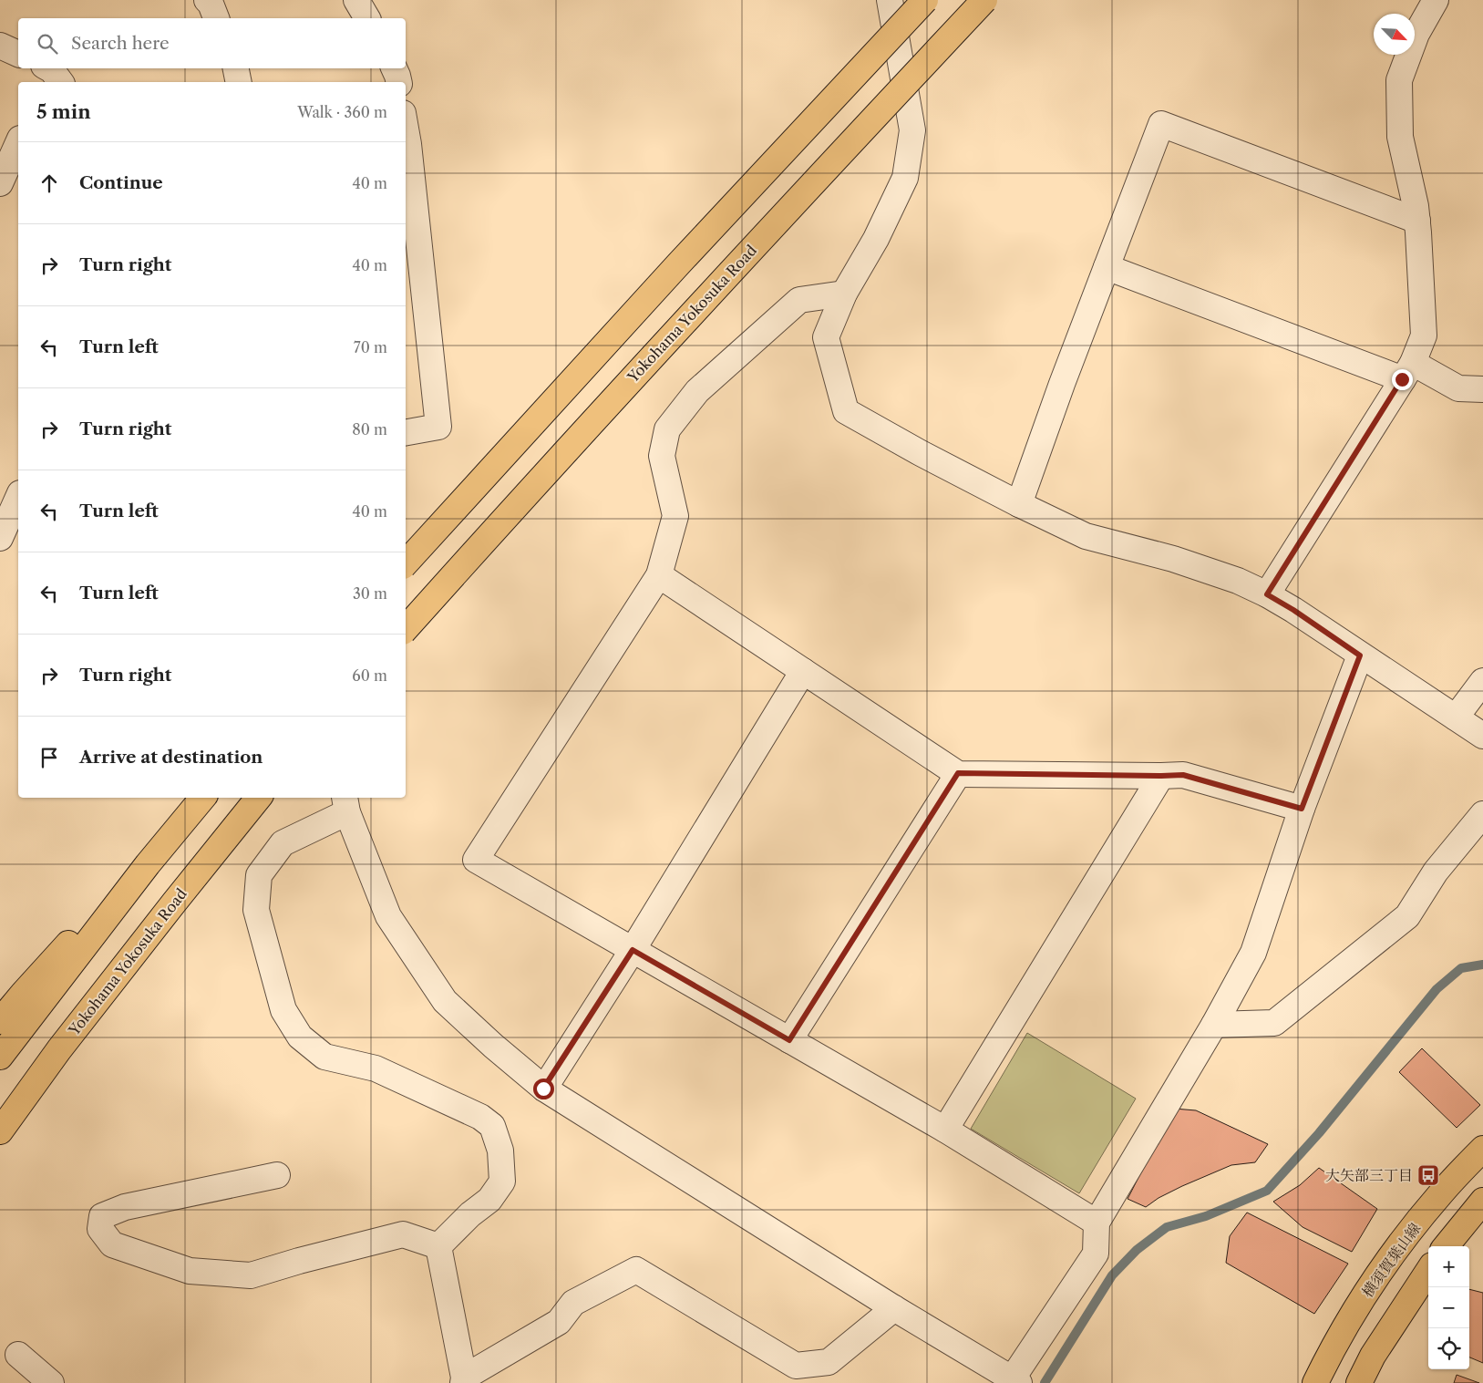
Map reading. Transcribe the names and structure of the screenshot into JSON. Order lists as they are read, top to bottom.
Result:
{
  "streets": {
    "main road": ["Yokohama Yokosuka Road", "横須賀葉山線"]
  },
  "places": {
    "bus stop": ["大矢部三丁目"]
  },
  "north": "bottom right",
  "page": {
    "search": "Search here",
    "heading": ["5 min", "Walk · 360 m"],
    "list": [
      ["Continue", "40 m"],
      ["Turn right", "40 m"],
      ["Turn left", "70 m"],
      ["Turn right", "80 m"],
      ["Turn left", "40 m"],
      ["Turn left", "30 m"],
      ["Turn right", "60 m"],
      "Arrive at destination"
    ],
    "map_buttons": ["+", "−"]
  }
}
